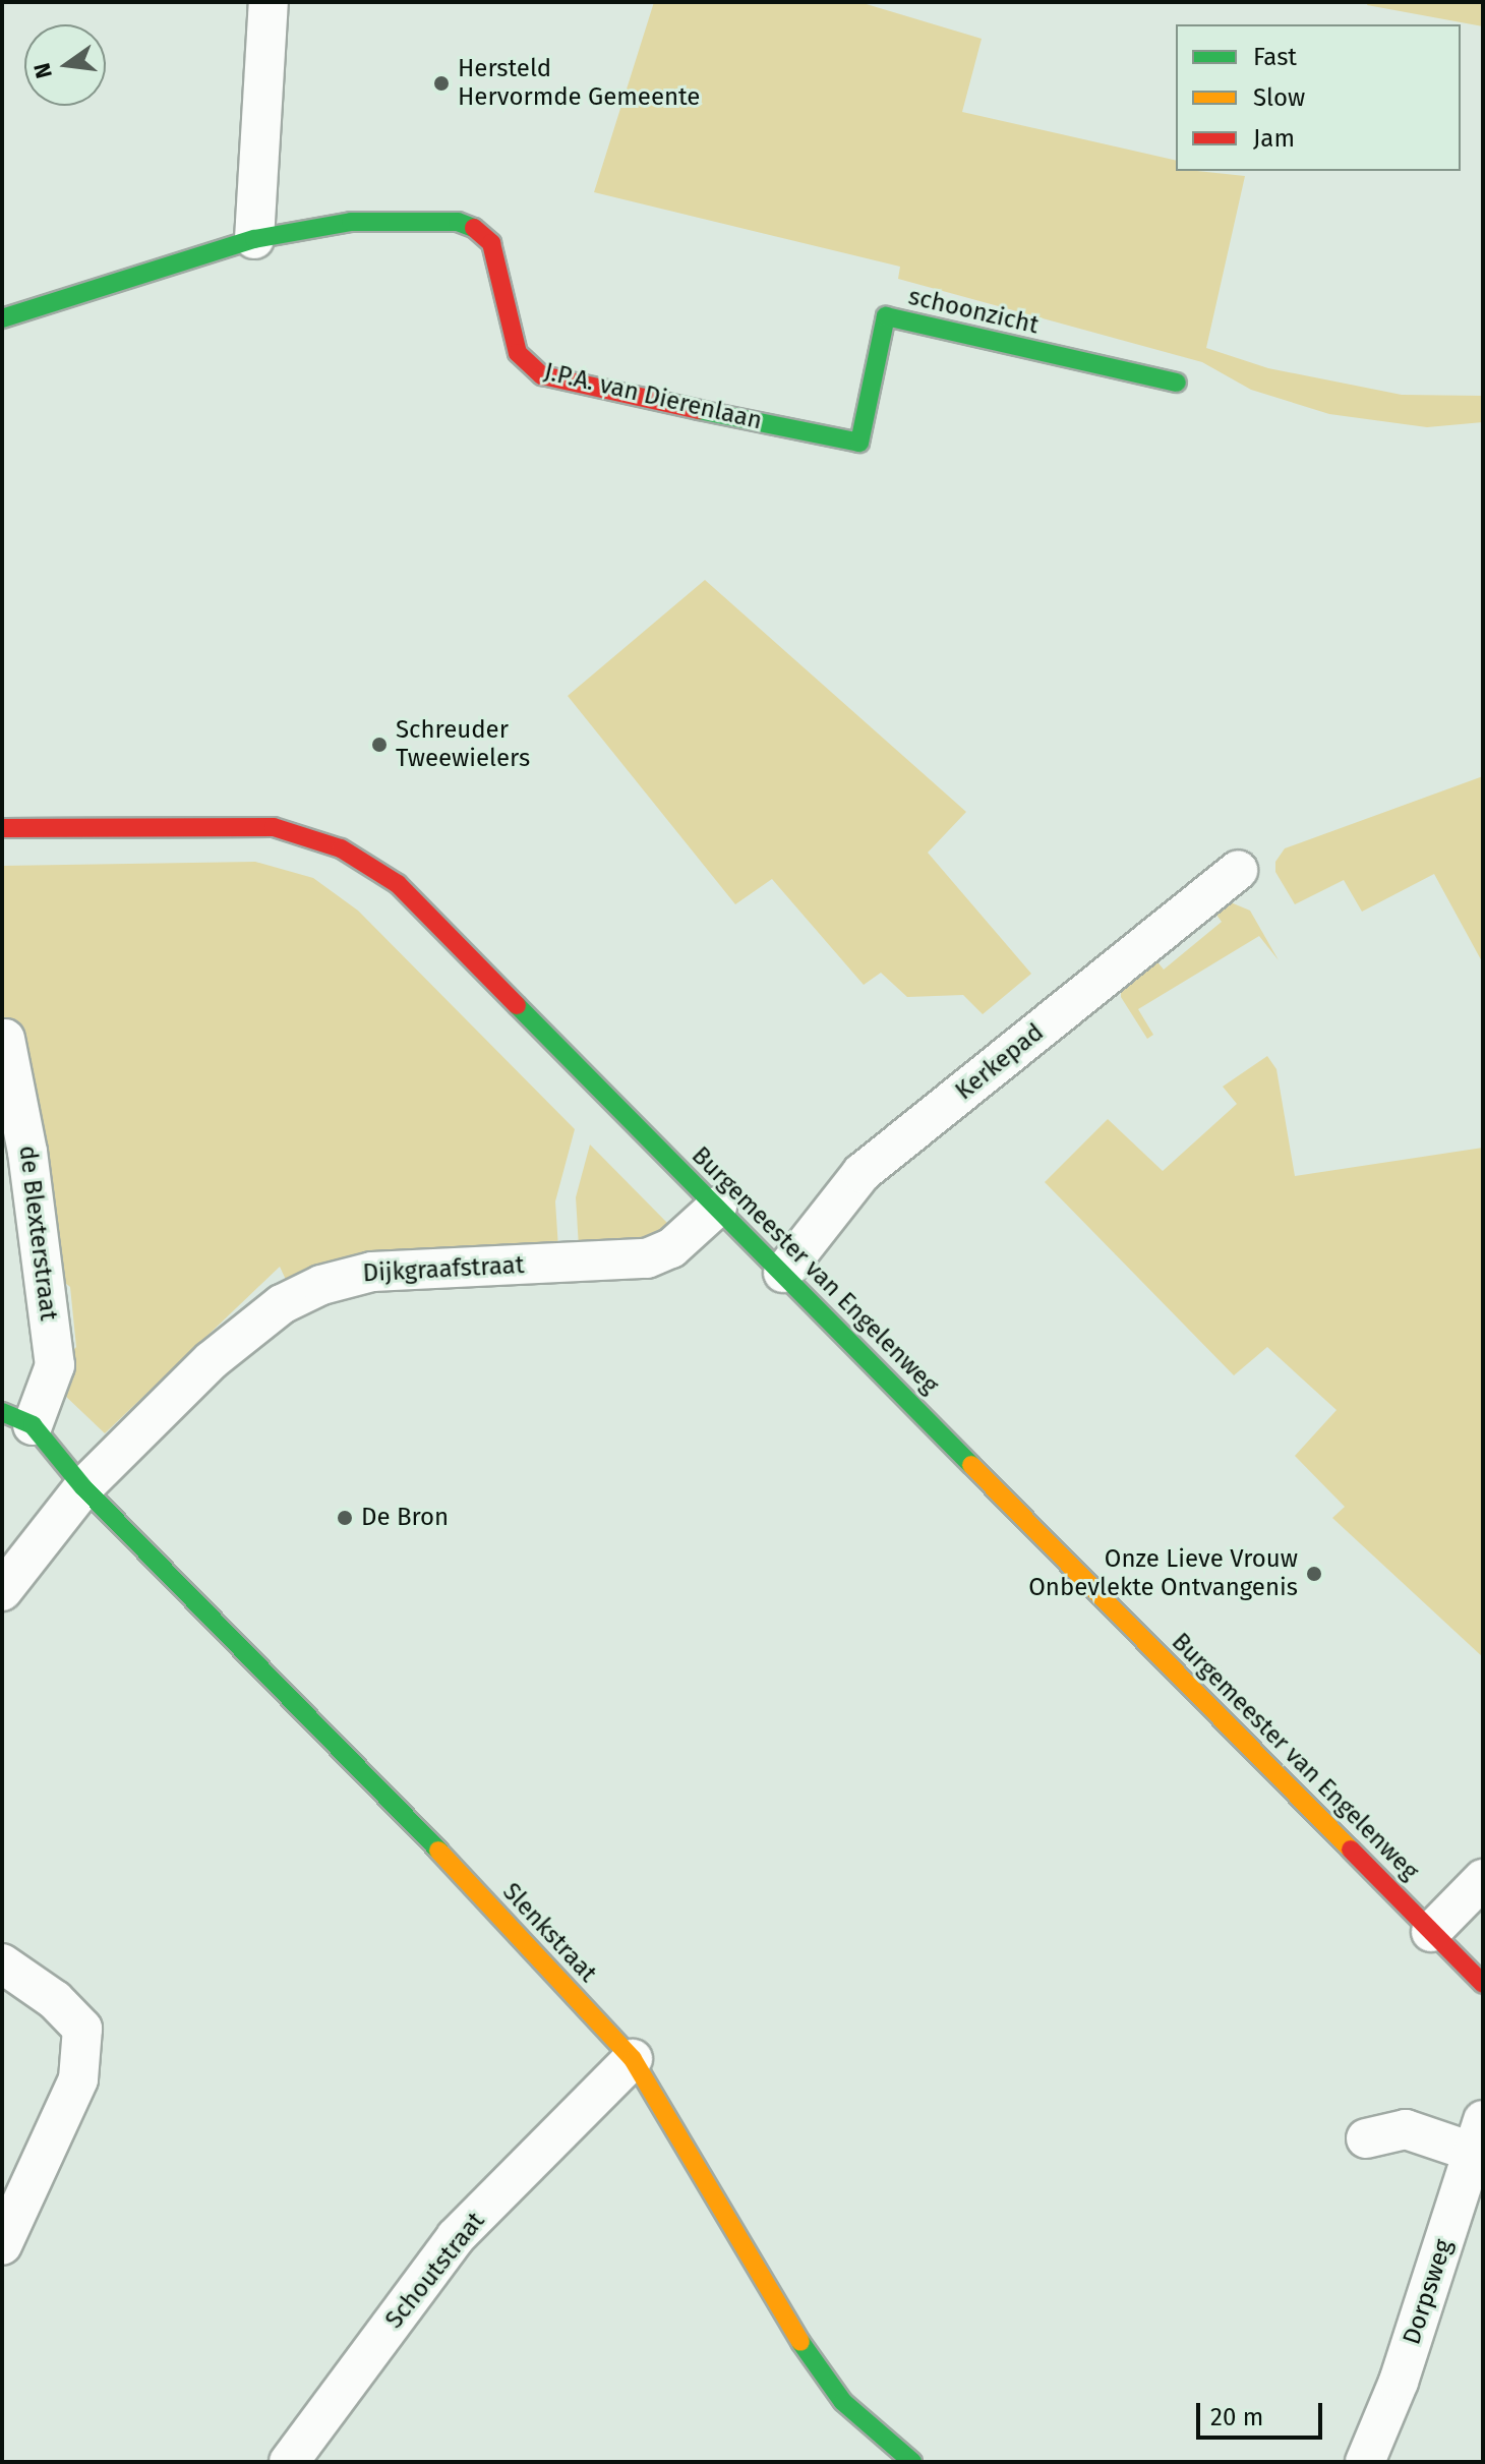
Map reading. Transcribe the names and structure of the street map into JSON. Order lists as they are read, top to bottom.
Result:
{
  "streets": {
    "street": [
      "schoonzicht",
      "J.P.A. van Dierenlaan",
      "Kerkepad",
      "de Blexterstraat",
      "Dijkgraafstraat",
      "Burgemeester van Engelenweg",
      "Slenkstraat",
      "Schoutstraat",
      "Dorpsweg"
    ]
  },
  "crossings": [
    ["schoonzicht", "J.P.A. van Dierenlaan"],
    ["Kerkepad", "Burgemeester van Engelenweg"],
    ["de Blexterstraat", "Slenkstraat"],
    ["Dijkgraafstraat", "Burgemeester van Engelenweg"],
    ["Dijkgraafstraat", "Slenkstraat"],
    ["Slenkstraat", "Schoutstraat"]
  ],
  "places": [
    "Hersteld Hervormde Gemeente",
    "Schreuder Tweewielers",
    "De Bron",
    "Onze Lieve Vrouw Onbevlekte Ontvangenis"
  ],
  "legend": ["Fast", "Slow", "Jam"],
  "scale_bar": "20 m",
  "north": "left"
}
